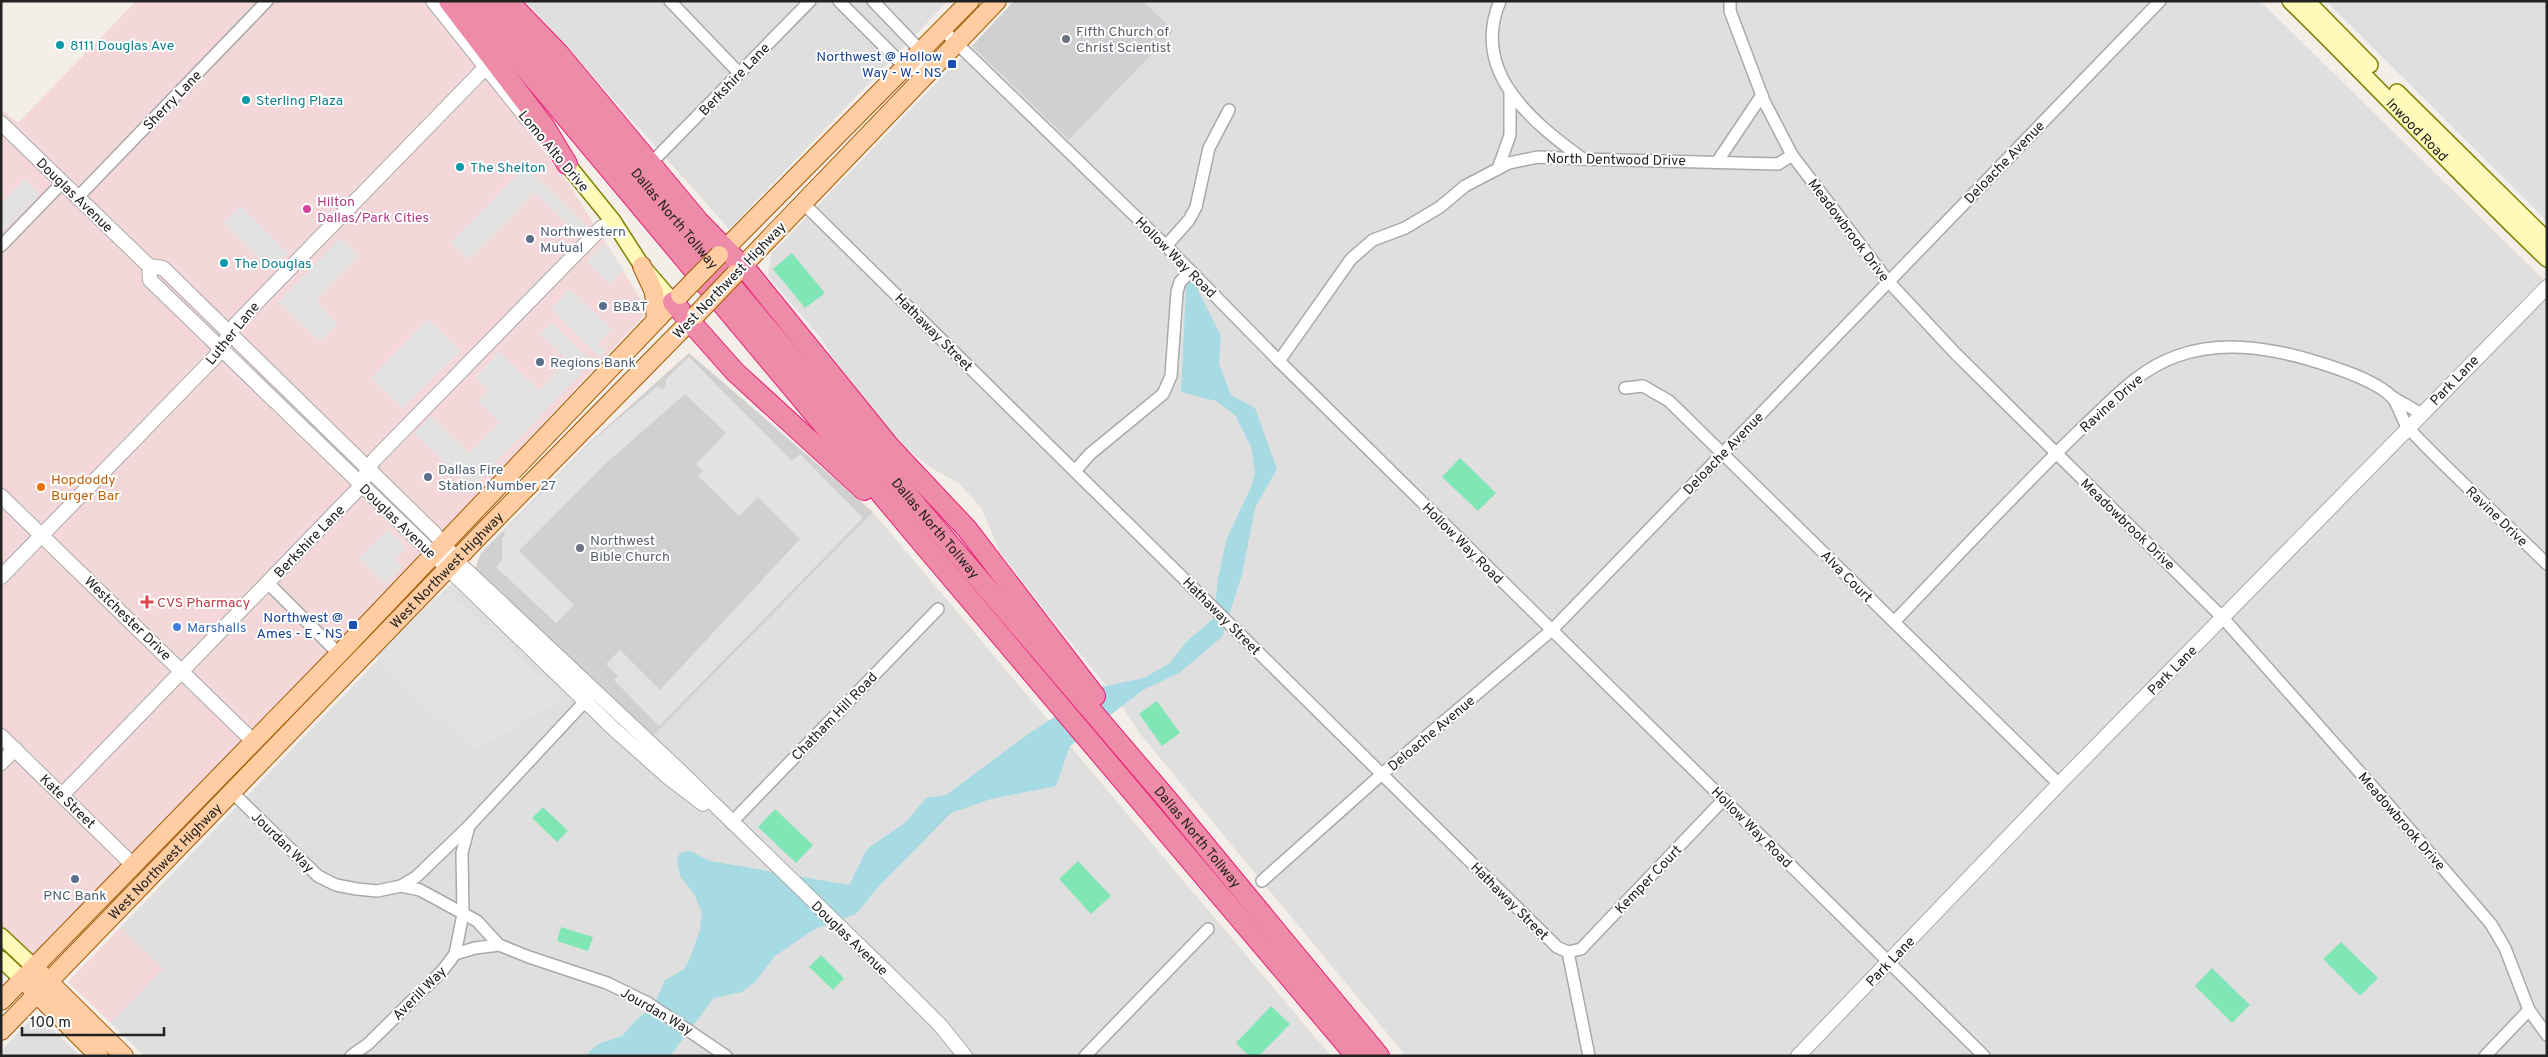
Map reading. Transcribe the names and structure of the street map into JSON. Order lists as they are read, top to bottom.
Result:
{
  "streets": {
    "highway": ["Dallas North Tollway"],
    "main road": ["Inwood Road", "Lomo Alto Drive", "West Northwest Highway"],
    "street": [
      "Berkshire Lane",
      "Sherry Lane",
      "North Dentwood Drive",
      "Deloache Avenue",
      "Douglas Avenue",
      "Meadowbrook Drive",
      "Hollow Way Road",
      "Hathaway Street",
      "Luther Lane",
      "Park Lane",
      "Ravine Drive",
      "Alva Court",
      "Westchester Drive",
      "Chatham Hill Road",
      "Kate Street",
      "Jourdan Way",
      "Kemper Court",
      "Averill Way"
    ]
  },
  "crossings": [
    ["Berkshire Lane", "Lomo Alto Drive"],
    ["Berkshire Lane", "Douglas Avenue"],
    ["Berkshire Lane", "Westchester Drive"],
    ["Berkshire Lane", "Kate Street"],
    ["Sherry Lane", "Douglas Avenue"],
    ["Lomo Alto Drive", "West Northwest Highway"],
    ["Lomo Alto Drive", "Luther Lane"],
    ["North Dentwood Drive", "Meadowbrook Drive"],
    ["North Dentwood Drive", "Hollow Way Road"],
    ["Deloache Avenue", "Meadowbrook Drive"],
    ["Deloache Avenue", "Hollow Way Road"],
    ["Deloache Avenue", "Hathaway Street"],
    ["Deloache Avenue", "Alva Court"],
    ["Douglas Avenue", "West Northwest Highway"],
    ["Douglas Avenue", "Luther Lane"],
    ["Douglas Avenue", "Chatham Hill Road"],
    ["Douglas Avenue", "Averill Way"],
    ["Meadowbrook Drive", "Park Lane"],
    ["Meadowbrook Drive", "Ravine Drive"],
    ["Hollow Way Road", "West Northwest Highway"],
    ["Hollow Way Road", "Park Lane"],
    ["Hollow Way Road", "Kemper Court"],
    ["West Northwest Highway", "Hathaway Street"],
    ["West Northwest Highway", "Westchester Drive"],
    ["West Northwest Highway", "Kate Street"],
    ["West Northwest Highway", "Jourdan Way"],
    ["Hathaway Street", "Kemper Court"],
    ["Luther Lane", "Westchester Drive"],
    ["Park Lane", "Ravine Drive"],
    ["Park Lane", "Alva Court"],
    ["Ravine Drive", "Alva Court"],
    ["Jourdan Way", "Averill Way"]
  ],
  "places": {
    "other": [
      "Fifth Church of Christ Scientist",
      "8111 Douglas Ave",
      "Sterling Plaza",
      "The Shelton",
      "Hilton Dallas/Park Cities",
      "Northwestern Mutual",
      "The Douglas",
      "BB&T",
      "Regions Bank",
      "Dallas Fire Station Number 27",
      "Hopdoddy Burger Bar",
      "Northwest Bible Church",
      "Marshalls",
      "PNC Bank"
    ],
    "transit": ["Northwest @ Hollow Way - W - NS", "Northwest @ Ames - E - NS"],
    "health": ["CVS Pharmacy"]
  },
  "scale_bar": "100 m"
}
